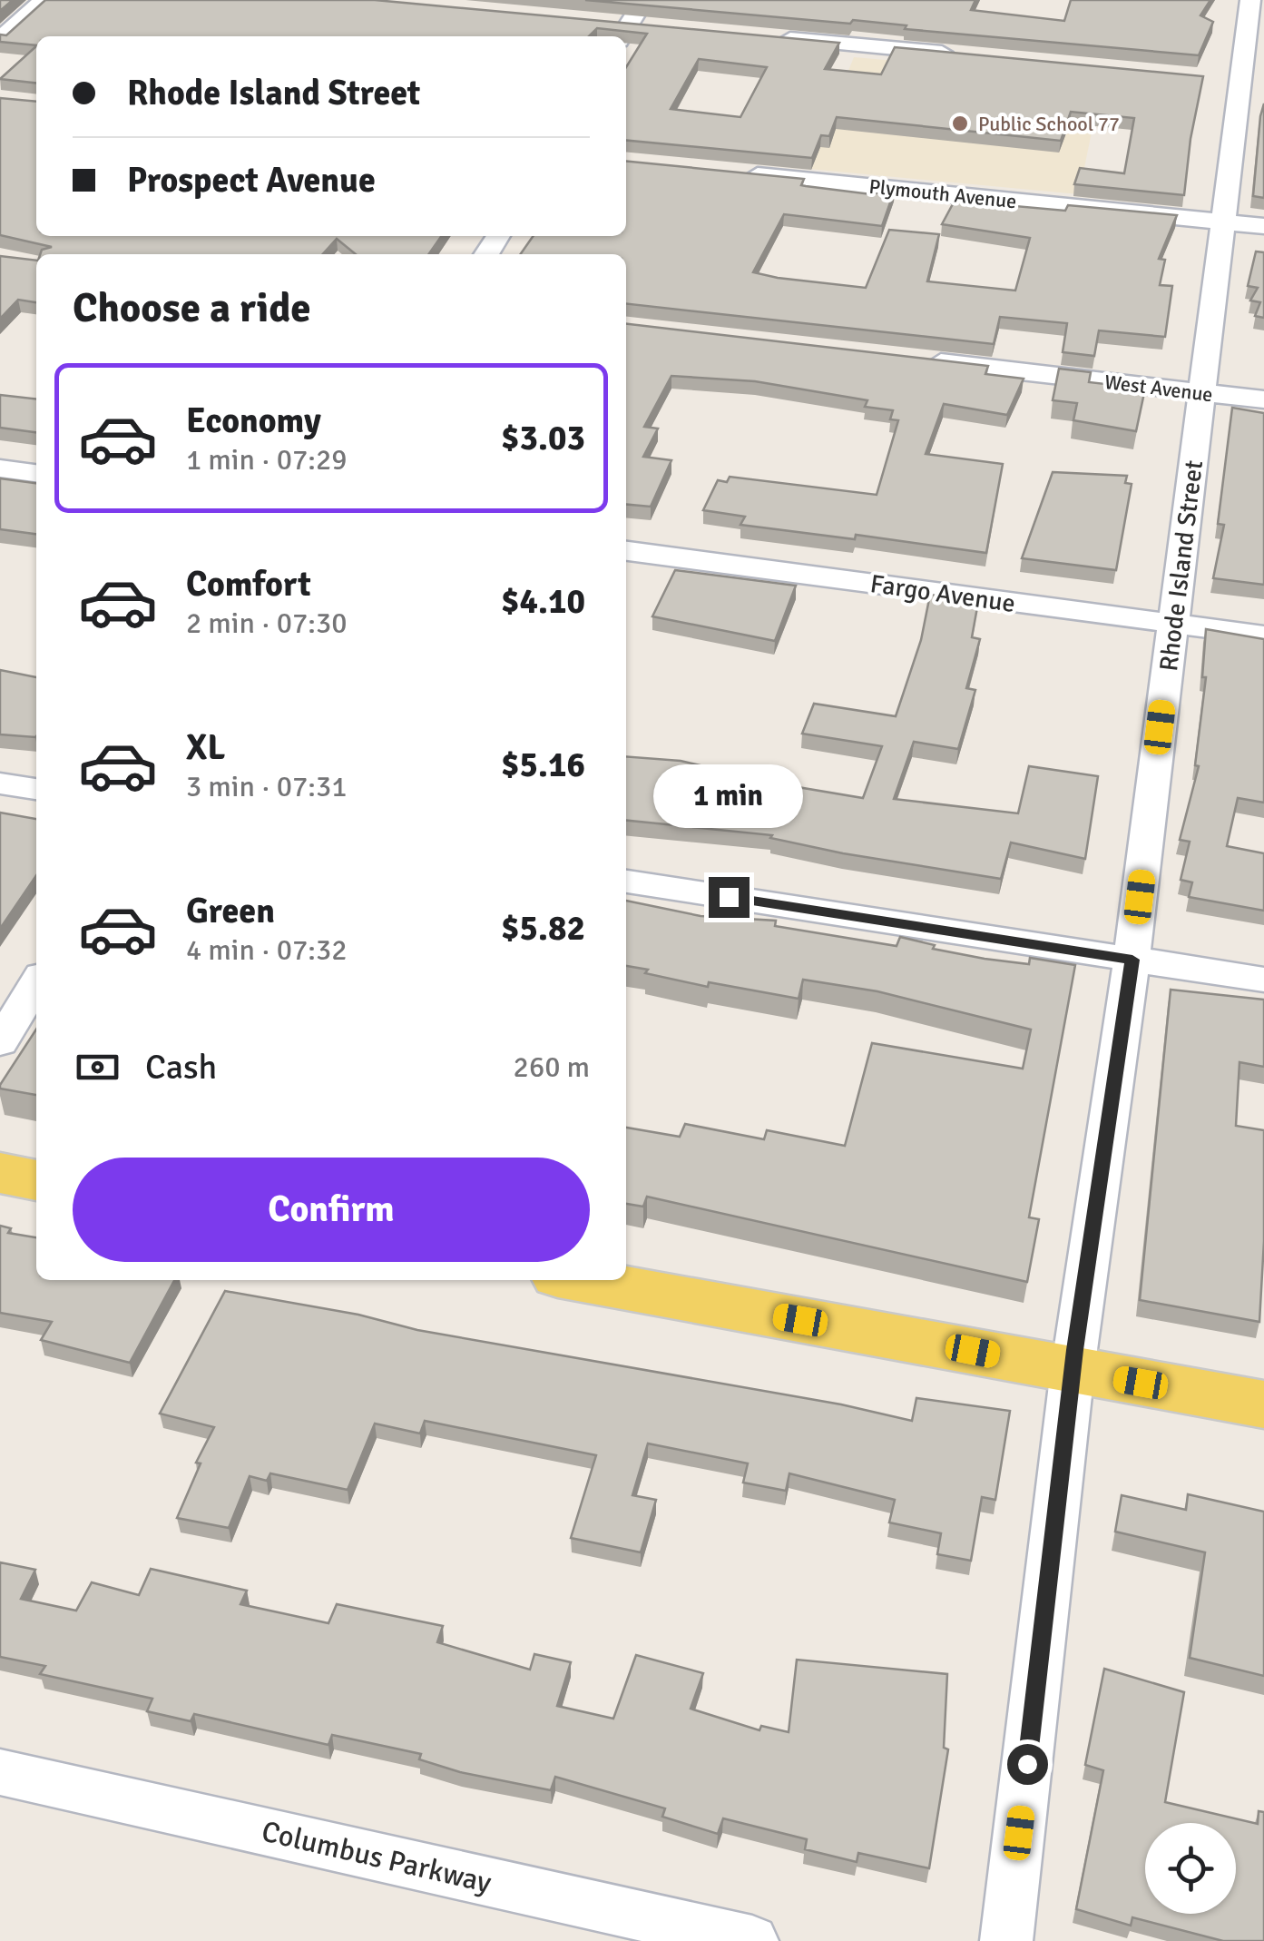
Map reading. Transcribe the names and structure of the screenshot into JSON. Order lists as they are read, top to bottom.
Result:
{
  "streets": {
    "street": [
      "Plymouth Avenue",
      "West Avenue",
      "Rhode Island Street",
      "Fargo Avenue",
      "Columbus Parkway"
    ]
  },
  "crossings": [
    ["Plymouth Avenue", "Rhode Island Street"],
    ["West Avenue", "Rhode Island Street"],
    ["Rhode Island Street", "Fargo Avenue"]
  ],
  "places": ["Public School 77"],
  "page": {
    "banner": ["Rhode Island Street", "Prospect Avenue"],
    "heading": "Choose a ride",
    "list": [
      {
        "name": "Economy",
        "note": "1 min · 07:29",
        "value": "$3.03"
      },
      {
        "name": "Comfort",
        "note": "2 min · 07:30",
        "value": "$4.10"
      },
      {
        "name": "XL",
        "note": "3 min · 07:31",
        "value": "$5.16"
      },
      {
        "name": "Green",
        "note": "4 min · 07:32",
        "value": "$5.82"
      }
    ],
    "bubble": "1 min",
    "pay": ["Cash", "260 m"],
    "buttons": "Confirm"
  }
}
